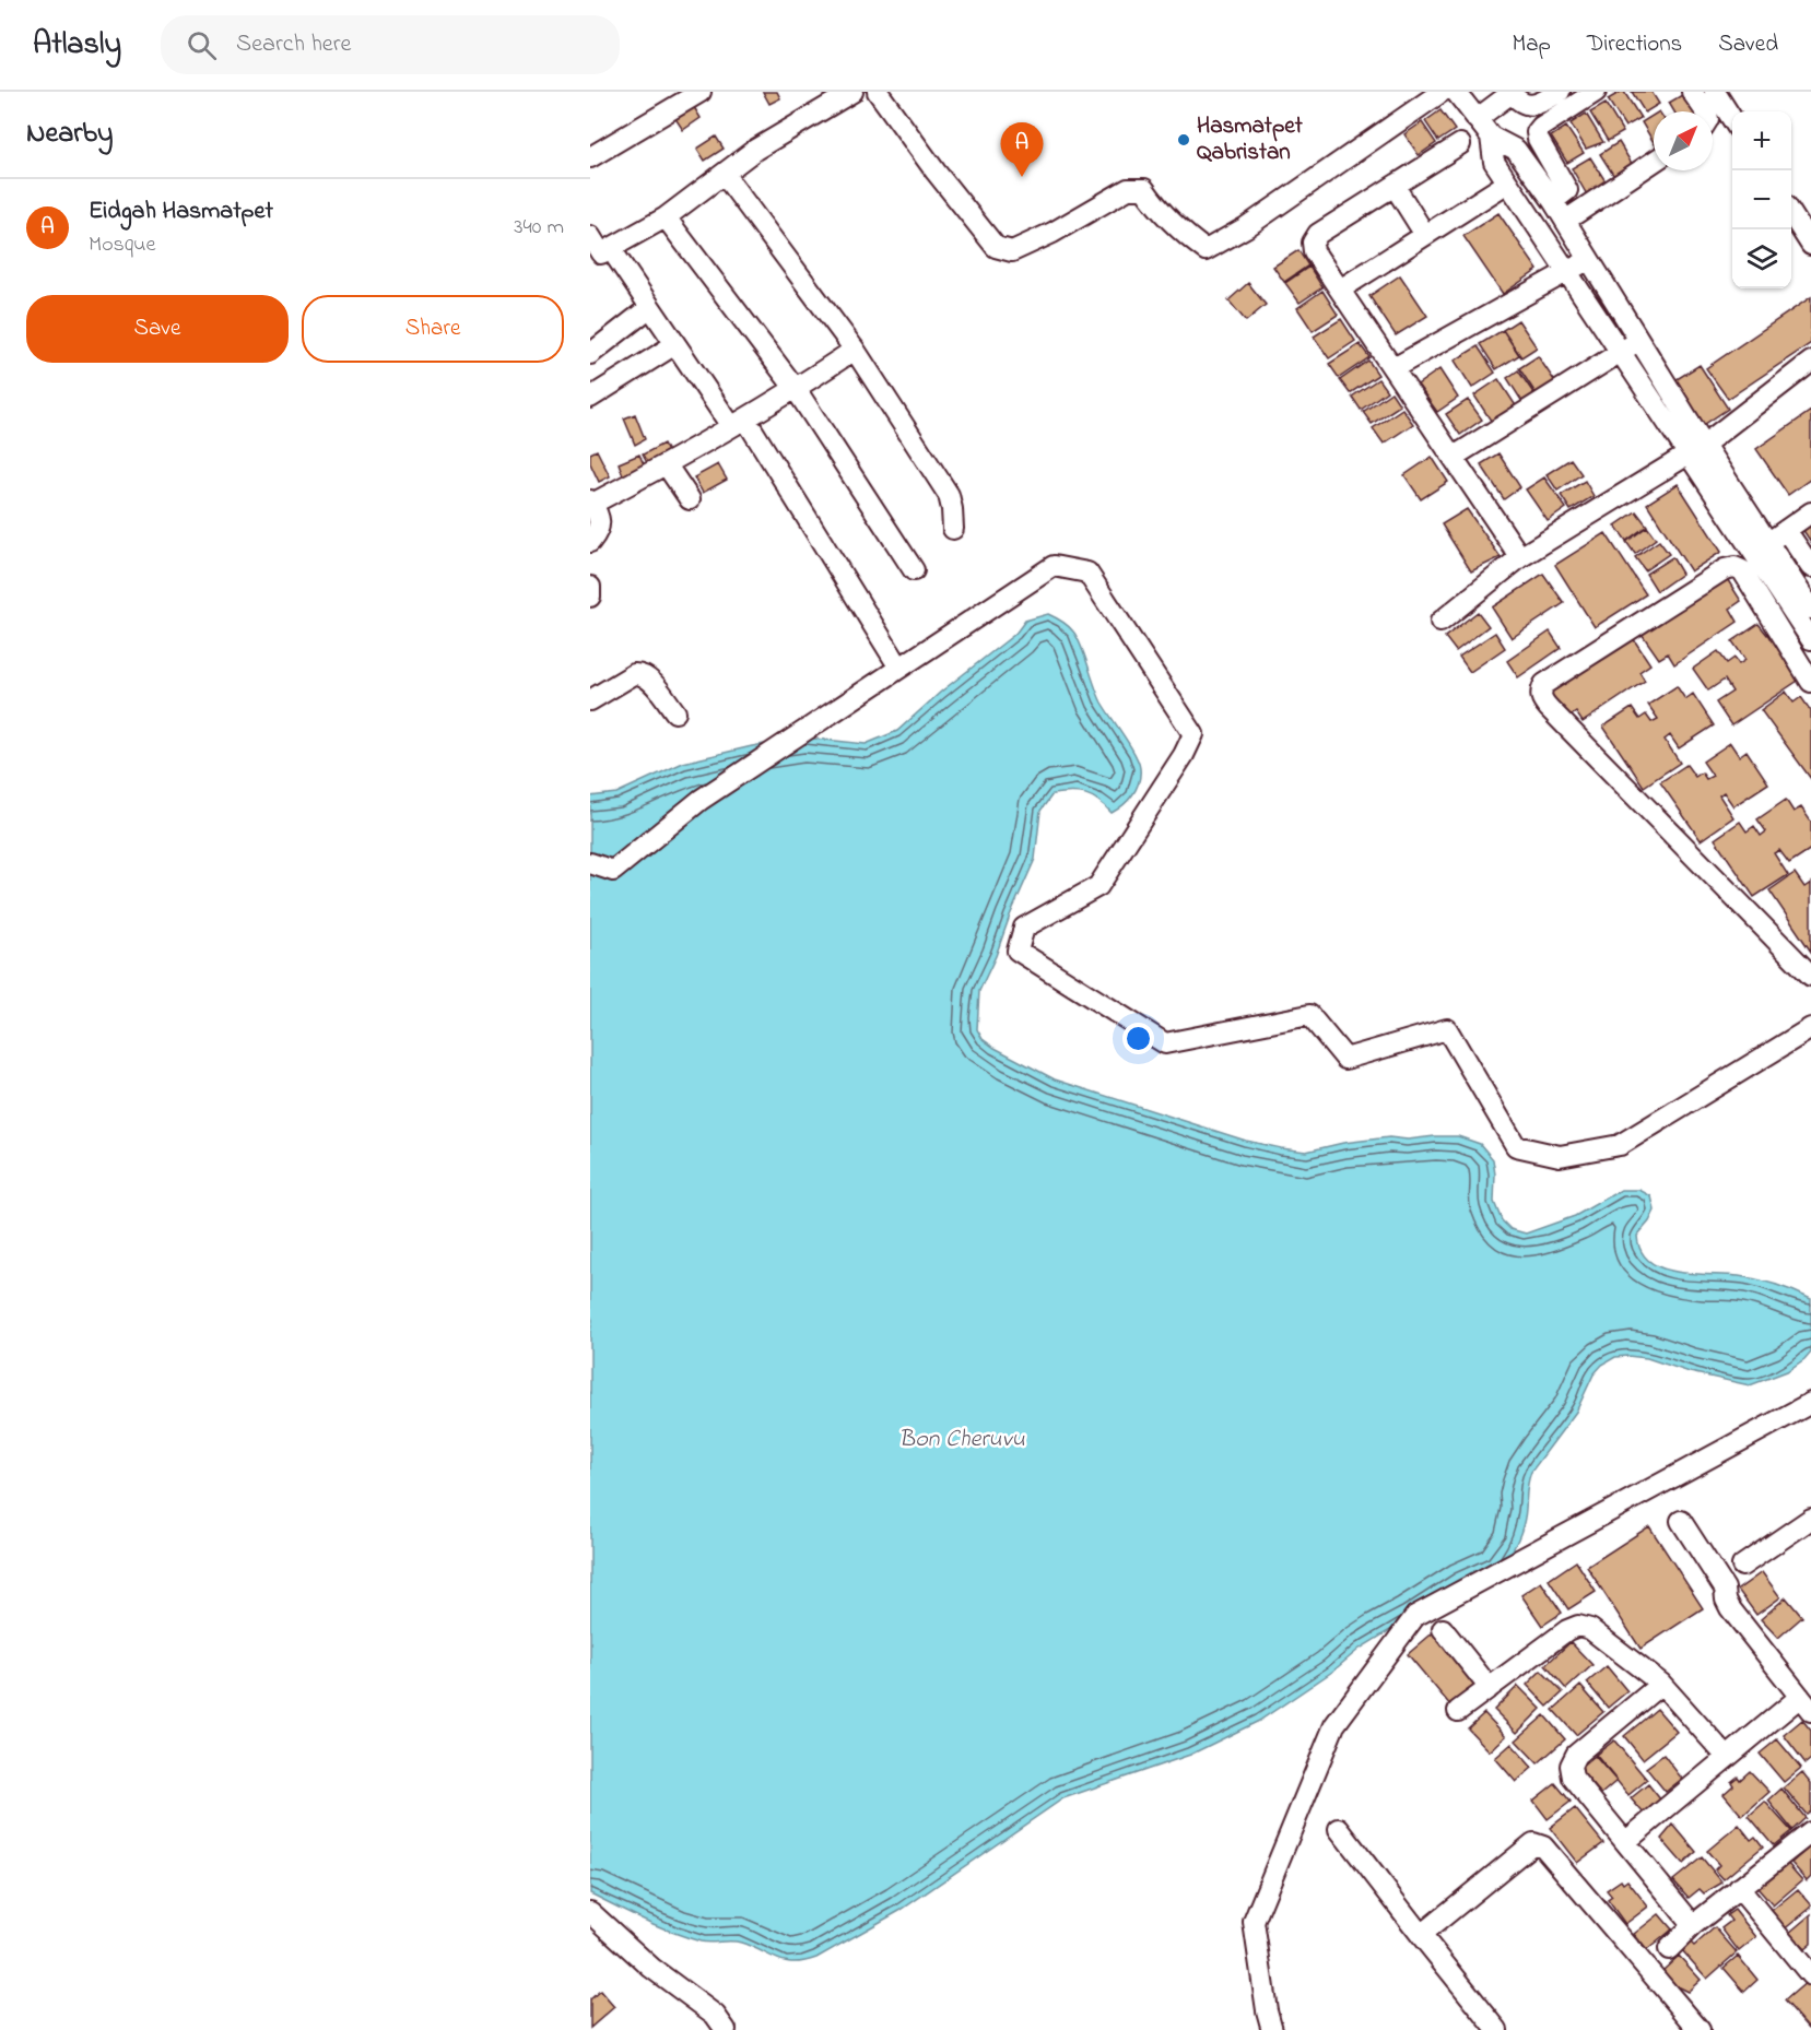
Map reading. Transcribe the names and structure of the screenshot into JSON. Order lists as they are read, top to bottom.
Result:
{
  "water": ["Bon Cheruvu"],
  "places": ["Hasmatpet Qabristan"],
  "north": "top right",
  "page": {
    "header": "Atlasly",
    "search": "Search here",
    "nav": ["Map", "Directions", "Saved"],
    "heading": "Nearby",
    "map_buttons": ["+", "−"],
    "pins": "A",
    "list": [
      {
        "mark": "A",
        "name": "Eidgah Hasmatpet",
        "note": "Mosque",
        "value": "340 m"
      }
    ],
    "buttons": ["Save", "Share"]
  }
}
